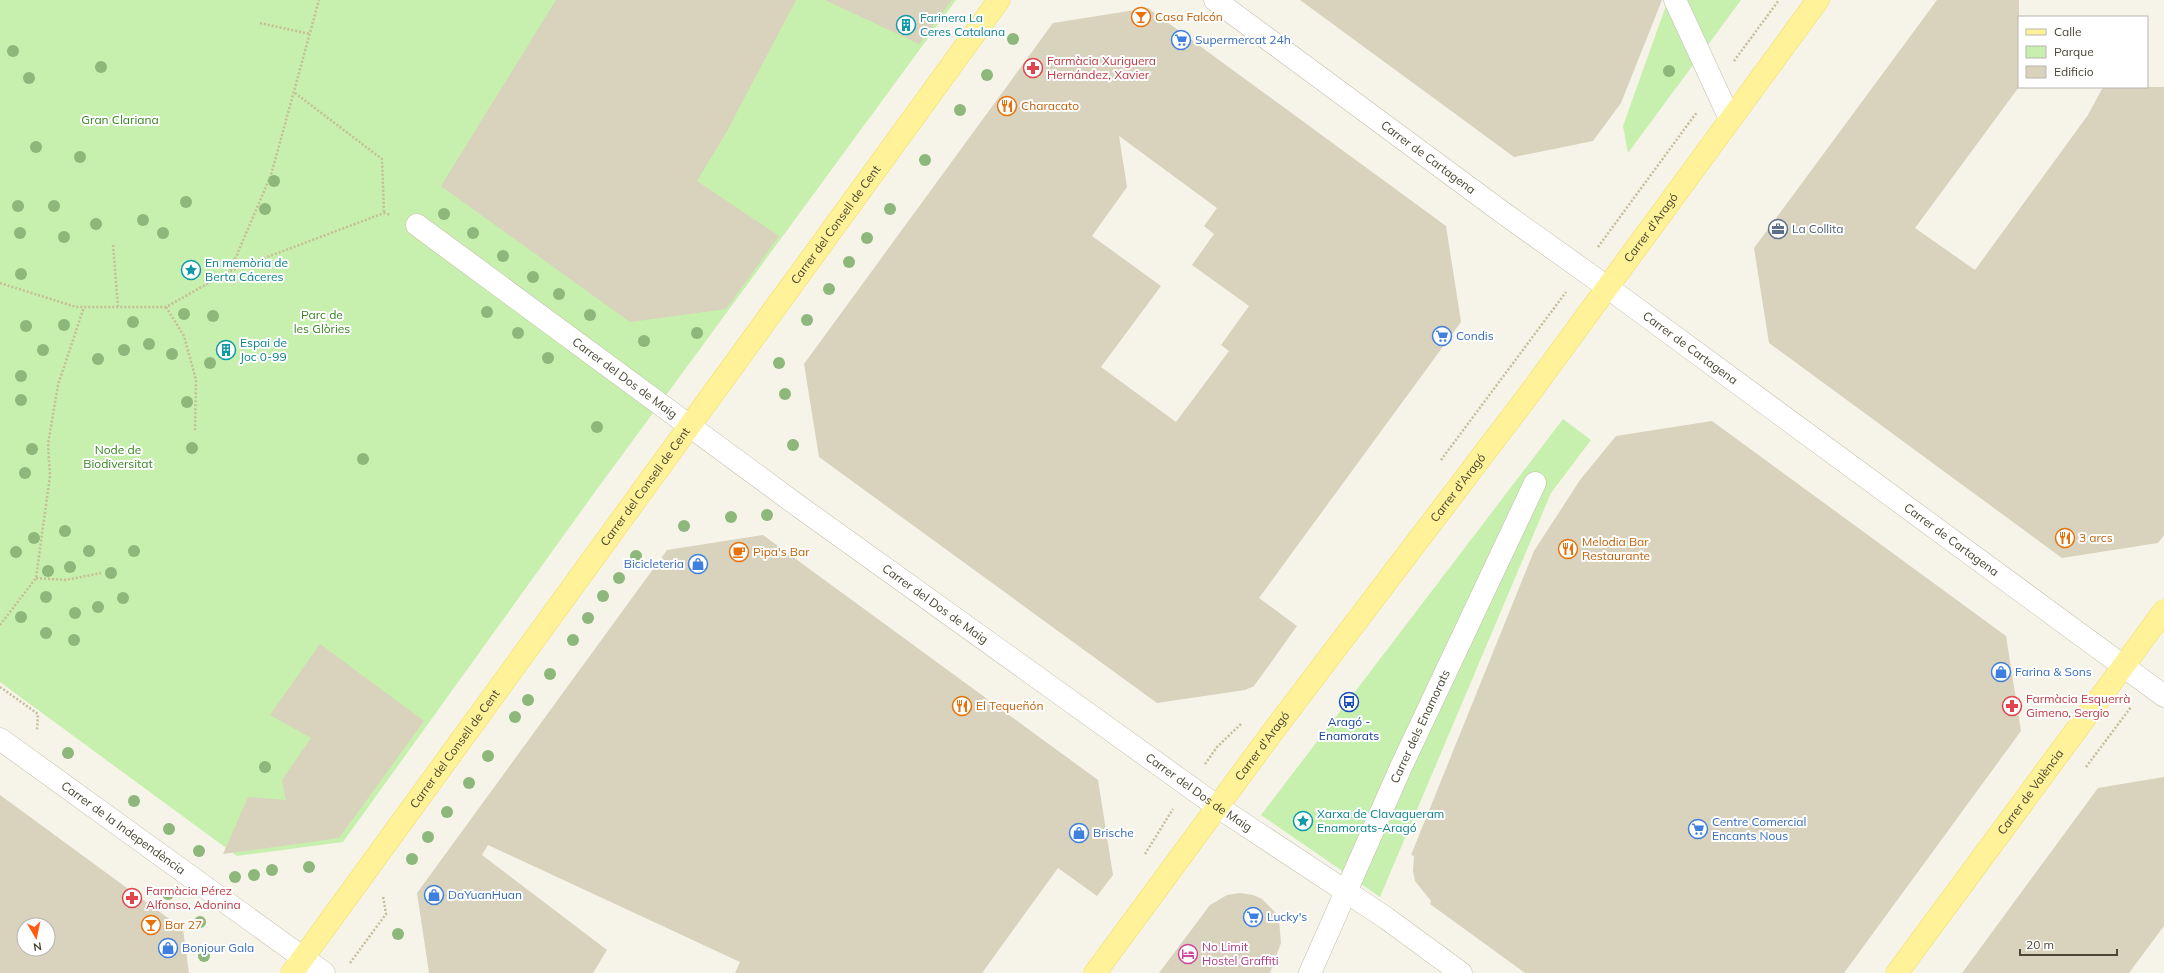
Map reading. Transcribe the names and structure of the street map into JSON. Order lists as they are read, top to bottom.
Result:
{
  "streets": {
    "main road": ["Carrer del Consell de Cent", "Carrer d'Aragó", "Carrer de València"],
    "street": [
      "Carrer de Cartagena",
      "Carrer del Dos de Maig",
      "Carrer dels Enamorats",
      "Carrer de la Independència"
    ]
  },
  "crossings": [
    ["Carrer de Cartagena", "Carrer d'Aragó"],
    ["Carrer de Cartagena", "Carrer de València"],
    ["Carrer del Consell de Cent", "Carrer del Dos de Maig"],
    ["Carrer del Consell de Cent", "Carrer de la Independència"],
    ["Carrer d'Aragó", "Carrer del Dos de Maig"],
    ["Carrer del Dos de Maig", "Carrer dels Enamorats"]
  ],
  "parks": ["Gran Clariana", "Parc de les Glòries", "Node de Biodiversitat"],
  "places": {
    "bar": ["Casa Falcón", "Bar 27"],
    "building": ["Farinera La Ceres Catalana", "Espai de Joc 0-99"],
    "supermarket": [
      "Supermercat 24h",
      "Condis",
      "Centre Comercial Encants Nous",
      "Lucky's"
    ],
    "pharmacy": ["Farmàcia Xuriguera Hernández, Xavier", "Farmàcia Esquerrà Gimeno, Sergio", "Farmàcia Pérez Alfonso, Adonina"],
    "restaurant": [
      "Characato",
      "3 arcs",
      "Melodia Bar Restaurante",
      "El Tequeñón"
    ],
    "office": ["La Collita"],
    "place": ["En memòria de Berta Cáceres", "Xarxa de Clavagueram Enamorats-Aragó"],
    "cafe": ["Pipa's Bar"],
    "shop": [
      "Bicicleteria",
      "Farina & Sons",
      "Brische",
      "DaYuanHuan",
      "Bonjour Gala"
    ],
    "bus stop": ["Aragó - Enamorats"],
    "hotel": ["No Limit Hostel Graffiti"]
  },
  "legend": ["Calle", "Parque", "Edificio"],
  "scale_bar": "20 m",
  "north": "bottom"
}
